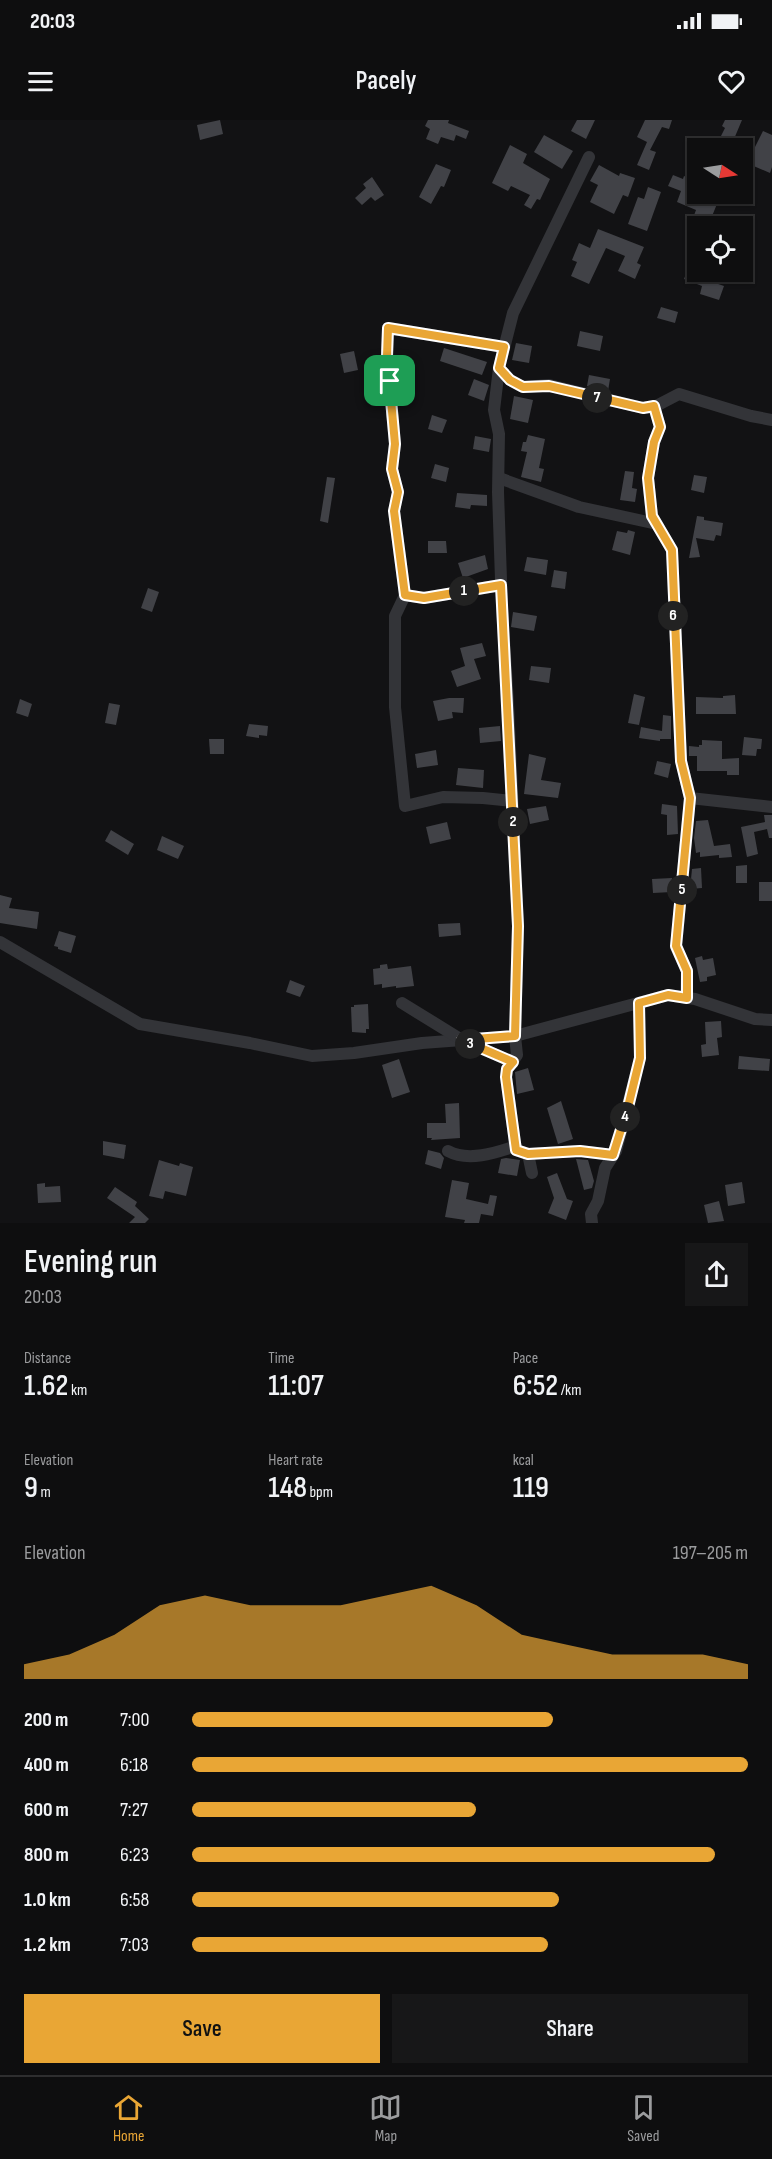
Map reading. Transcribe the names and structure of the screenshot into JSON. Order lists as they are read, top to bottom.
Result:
{
  "north": "right",
  "page": {
    "status": "20:03",
    "header": "Pacely",
    "pins": [
      "7",
      "1",
      "6",
      "2",
      "5",
      "3",
      "4"
    ],
    "heading": ["Evening run", "20:03"],
    "stats": [
      ["Distance", "1.62 km"],
      ["Time", "11:07"],
      ["Pace", "6:52 /km"],
      ["Elevation", "9 m"],
      ["Heart rate", "148 bpm"],
      ["kcal", "119"]
    ],
    "chart": ["Elevation", "197–205 m"],
    "list": [
      {
        "name": "200 m",
        "note": "7:00"
      },
      {
        "name": "400 m",
        "note": "6:18"
      },
      {
        "name": "600 m",
        "note": "7:27"
      },
      {
        "name": "800 m",
        "note": "6:23"
      },
      {
        "name": "1.0 km",
        "note": "6:58"
      },
      {
        "name": "1.2 km",
        "note": "7:03"
      }
    ],
    "buttons": ["Save", "Share"],
    "tabs": ["Home", "Map", "Saved"]
  }
}
